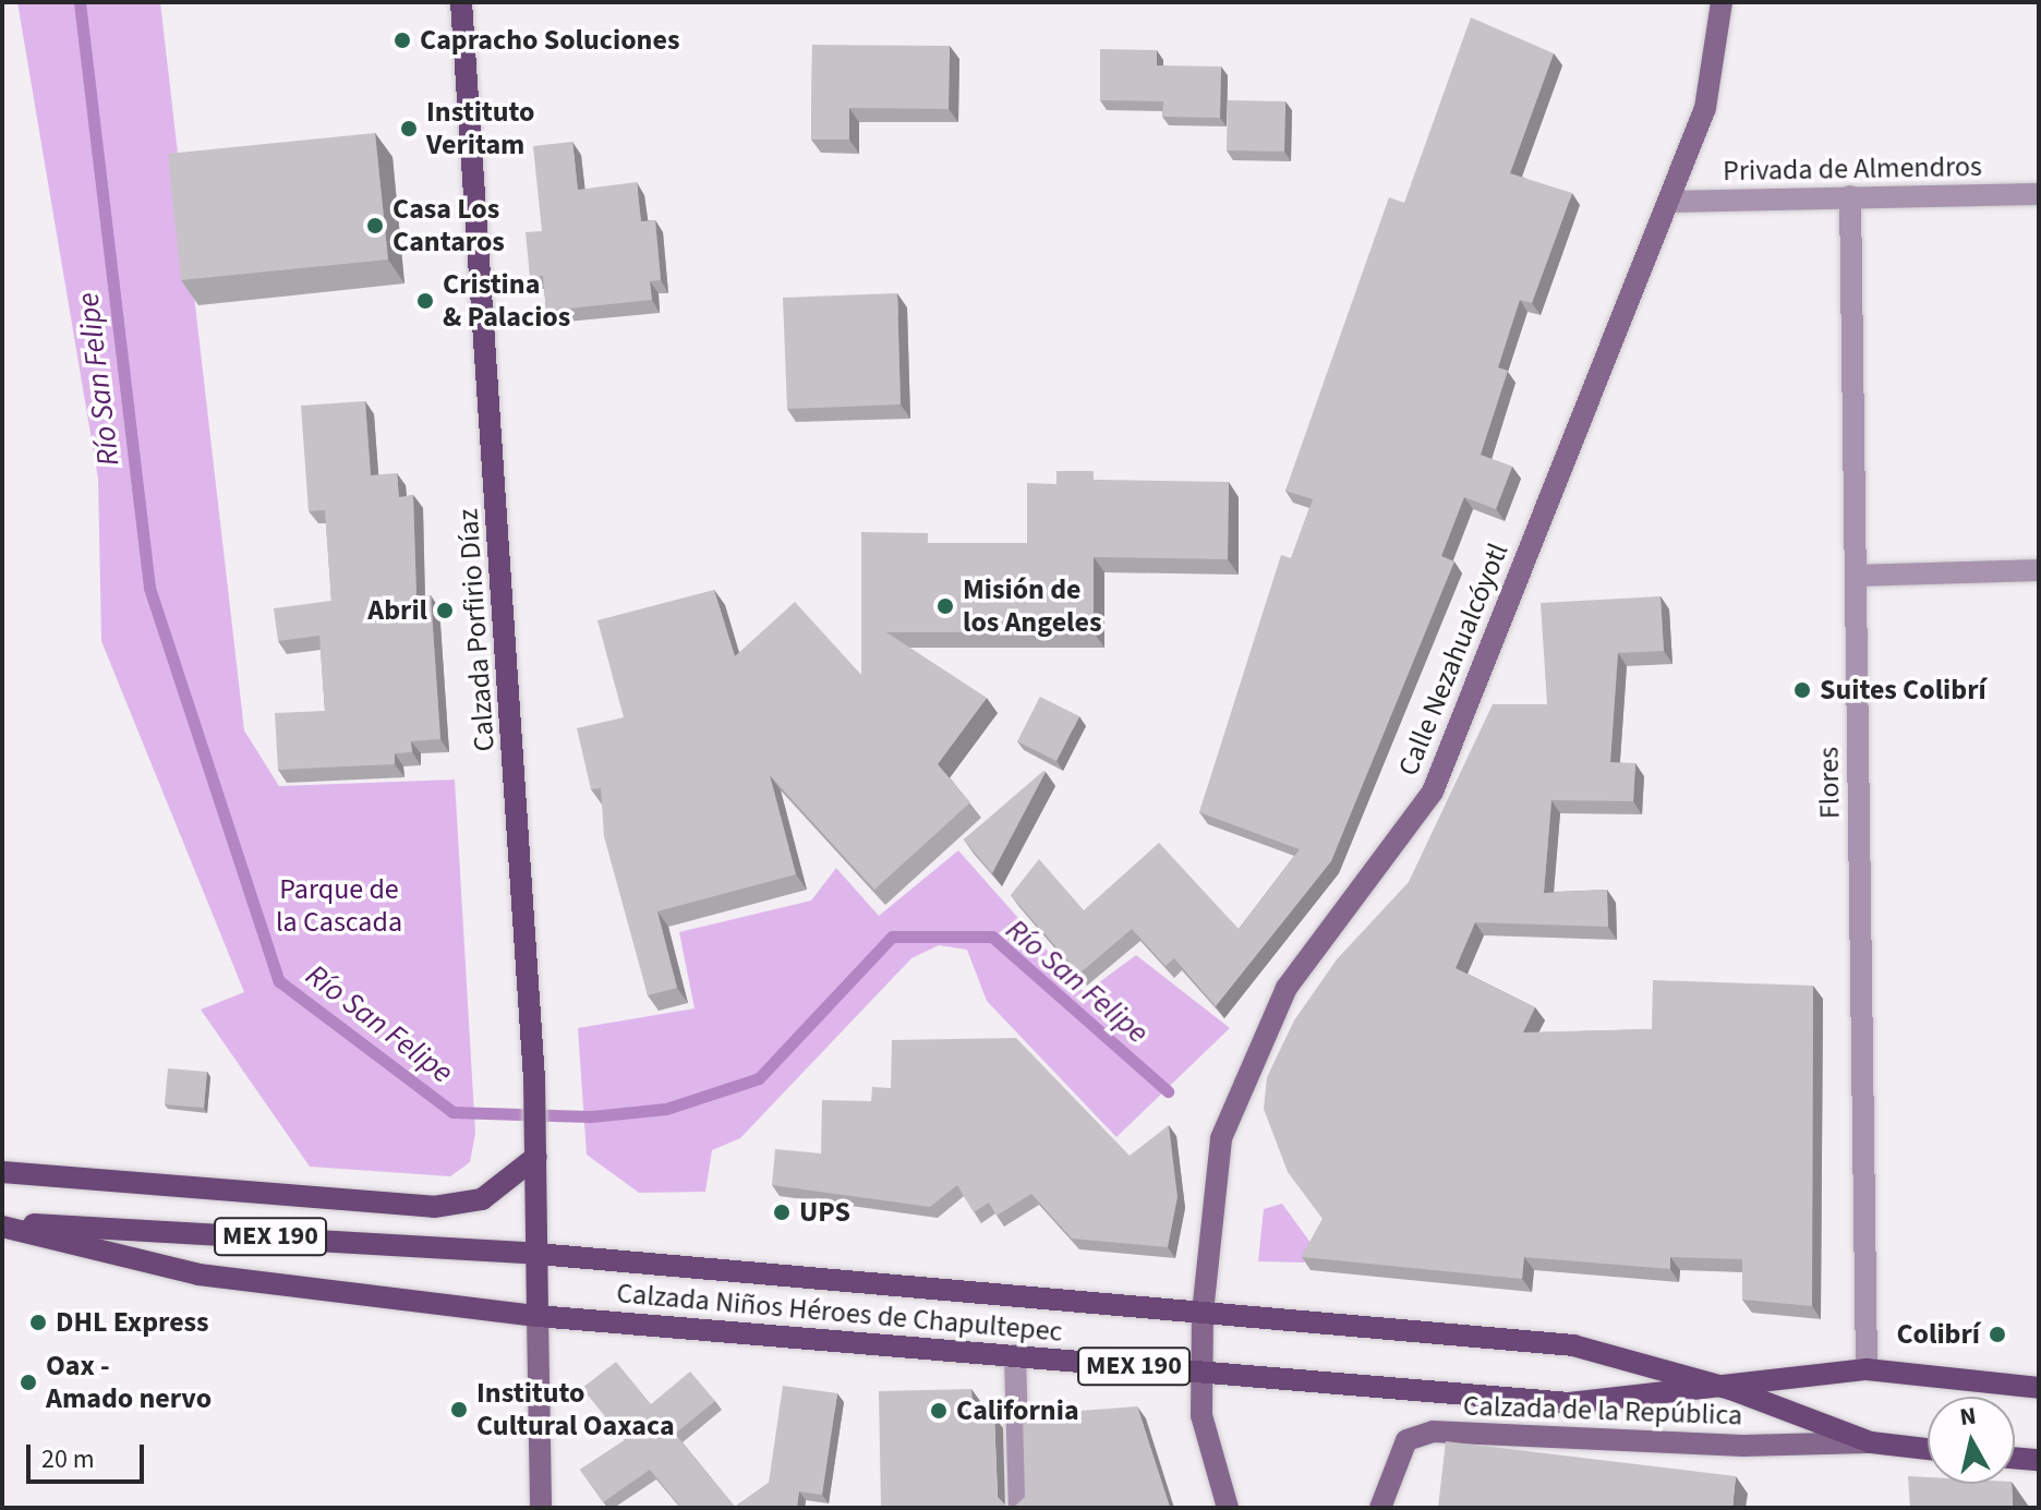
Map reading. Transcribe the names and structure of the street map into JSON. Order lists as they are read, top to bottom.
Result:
{
  "streets": {
    "main road": [
      "Calzada Porfirio Díaz",
      "Calle Nezahualcóyotl",
      "MEX 190",
      "Calzada Niños Héroes de Chapultepec",
      "Calzada de la República"
    ],
    "street": ["Privada de Almendros", "Flores"]
  },
  "crossings": [
    ["Privada de Almendros", "Calle Nezahualcóyotl"],
    ["Privada de Almendros", "Flores"],
    ["Calzada Porfirio Díaz", "Calzada Niños Héroes de Chapultepec"],
    ["Calle Nezahualcóyotl", "Calzada Niños Héroes de Chapultepec"],
    ["Flores", "Calzada Niños Héroes de Chapultepec"],
    ["Calzada Niños Héroes de Chapultepec", "Calzada de la República"]
  ],
  "water": ["Río San Felipe"],
  "parks": ["Parque de la Cascada"],
  "places": [
    "Capracho Soluciones",
    "Instituto Veritam",
    "Casa Los Cantaros",
    "Cristina & Palacios",
    "Misión de los Angeles",
    "Abril",
    "Suites Colibrí",
    "UPS",
    "DHL Express",
    "Colibrí",
    "Oax - Amado nervo",
    "Instituto Cultural Oaxaca",
    "California"
  ],
  "scale_bar": "20 m",
  "north": "top"
}
